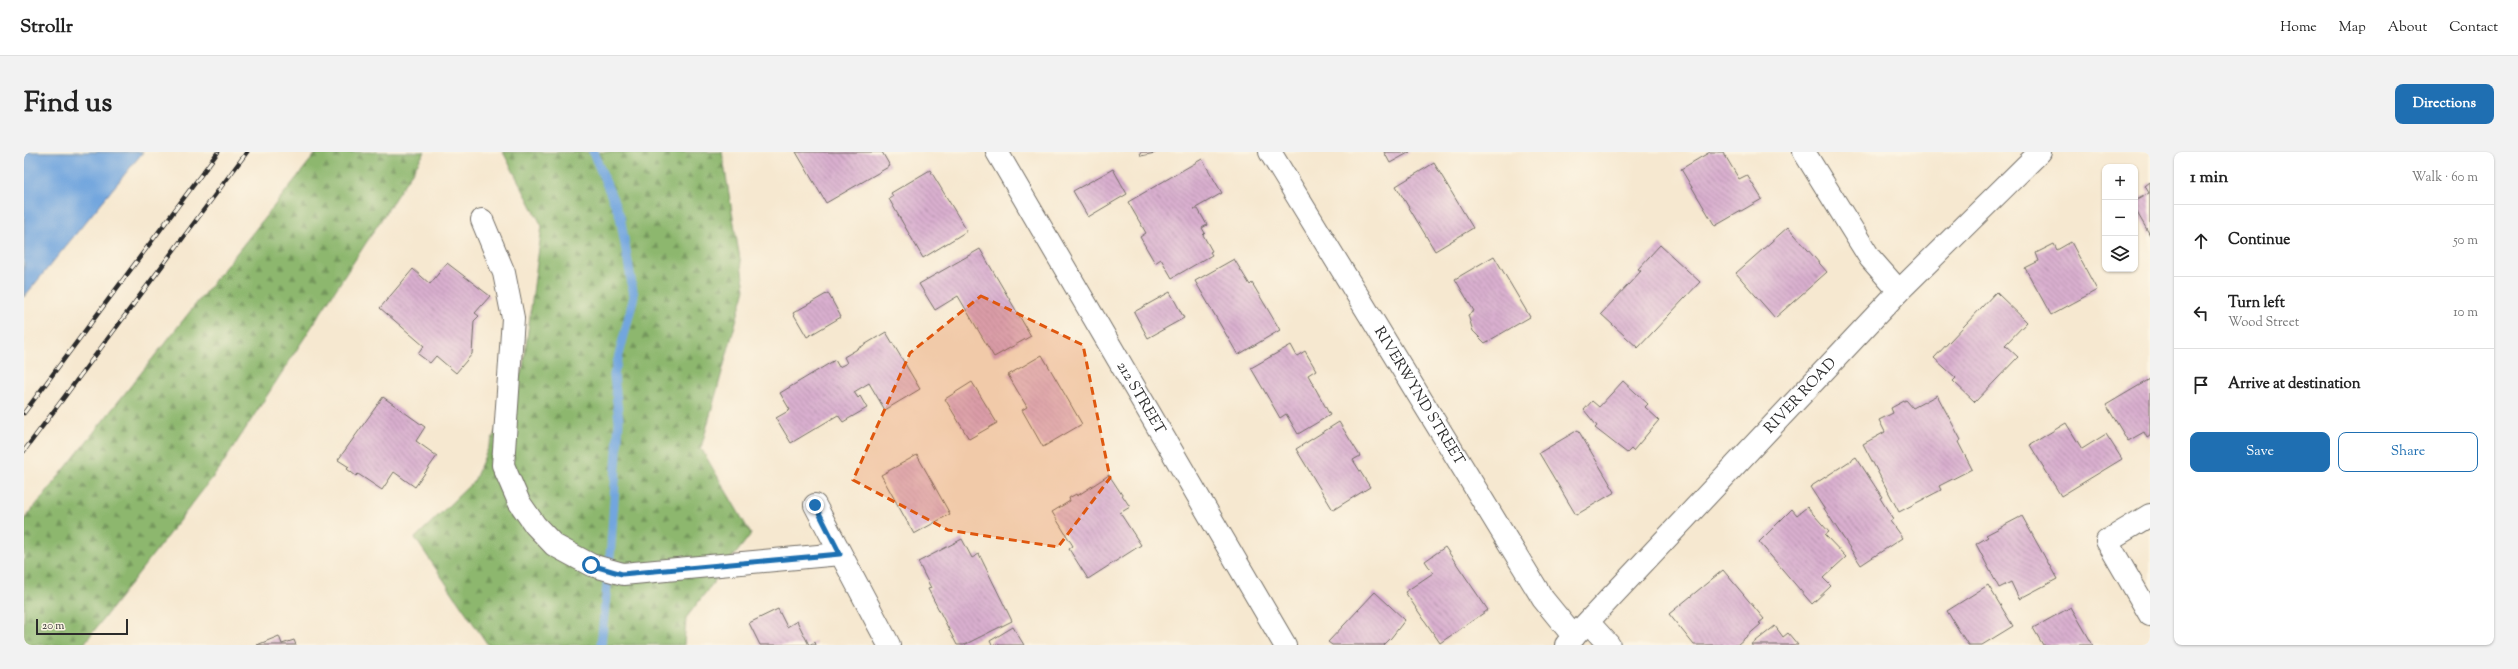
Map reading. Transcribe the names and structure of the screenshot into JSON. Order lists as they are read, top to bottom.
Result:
{
  "streets": {
    "street": ["RIVERWYND STREET", "RIVER ROAD", "212 STREET"]
  },
  "crossings": [
    ["RIVERWYND STREET", "RIVER ROAD"]
  ],
  "scale_bar": "20 m",
  "page": {
    "header": "Strollr",
    "nav": [
      "Home",
      "Map",
      "About",
      "Contact"
    ],
    "title": "Find us",
    "buttons": [
      "Directions",
      ["Save", "Share"]
    ],
    "heading": ["1 min", "Walk · 60 m"],
    "map_buttons": ["+", "−"],
    "list": [
      ["Continue", "50 m"],
      ["Turn left", "Wood Street", "10 m"],
      "Arrive at destination"
    ],
    "scale": "20 m"
  }
}
